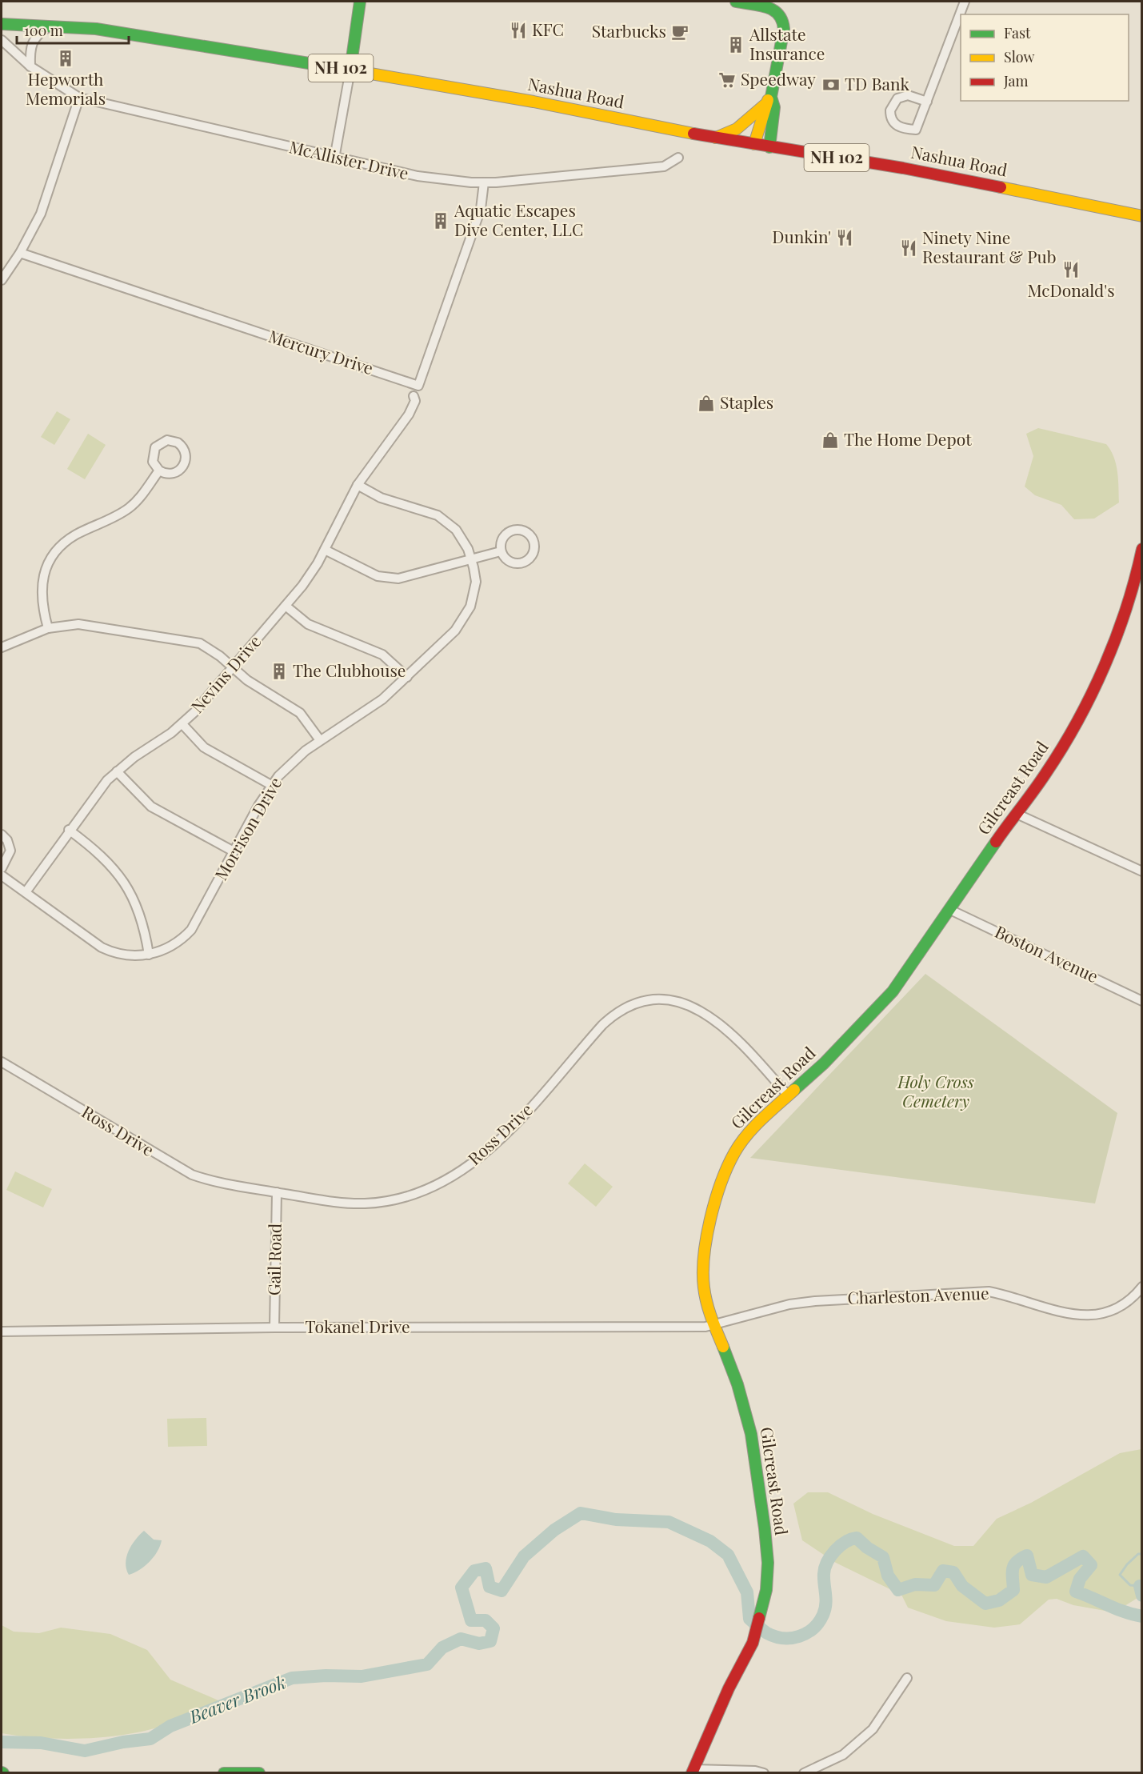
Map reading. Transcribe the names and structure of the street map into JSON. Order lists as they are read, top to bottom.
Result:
{
  "streets": {
    "street": [
      "NH 102",
      "Nashua Road",
      "McAllister Drive",
      "Mercury Drive",
      "Nevins Drive",
      "Gilcreast Road",
      "Morrison Drive",
      "Boston Avenue",
      "Ross Drive",
      "Gail Road",
      "Charleston Avenue",
      "Tokanel Drive"
    ]
  },
  "crossings": [
    ["Mercury Drive", "Nevins Drive"],
    ["Nevins Drive", "Morrison Drive"],
    ["Gilcreast Road", "Boston Avenue"],
    ["Gilcreast Road", "Ross Drive"],
    ["Gilcreast Road", "Charleston Avenue"],
    ["Gilcreast Road", "Tokanel Drive"],
    ["Ross Drive", "Gail Road"],
    ["Gail Road", "Tokanel Drive"],
    ["Charleston Avenue", "Tokanel Drive"]
  ],
  "water": ["Beaver Brook"],
  "parks": ["Holy Cross Cemetery"],
  "places": {
    "restaurant": [
      "KFC",
      "Dunkin'",
      "Ninety Nine Restaurant & Pub",
      "McDonald's"
    ],
    "cafe": ["Starbucks"],
    "building": [
      "Allstate Insurance",
      "Hepworth Memorials",
      "Aquatic Escapes Dive Center, LLC",
      "The Clubhouse"
    ],
    "supermarket": ["Speedway"],
    "bank": ["TD Bank"],
    "shop": ["Staples", "The Home Depot"]
  },
  "legend": ["Fast", "Slow", "Jam"],
  "scale_bar": "100 m"
}
